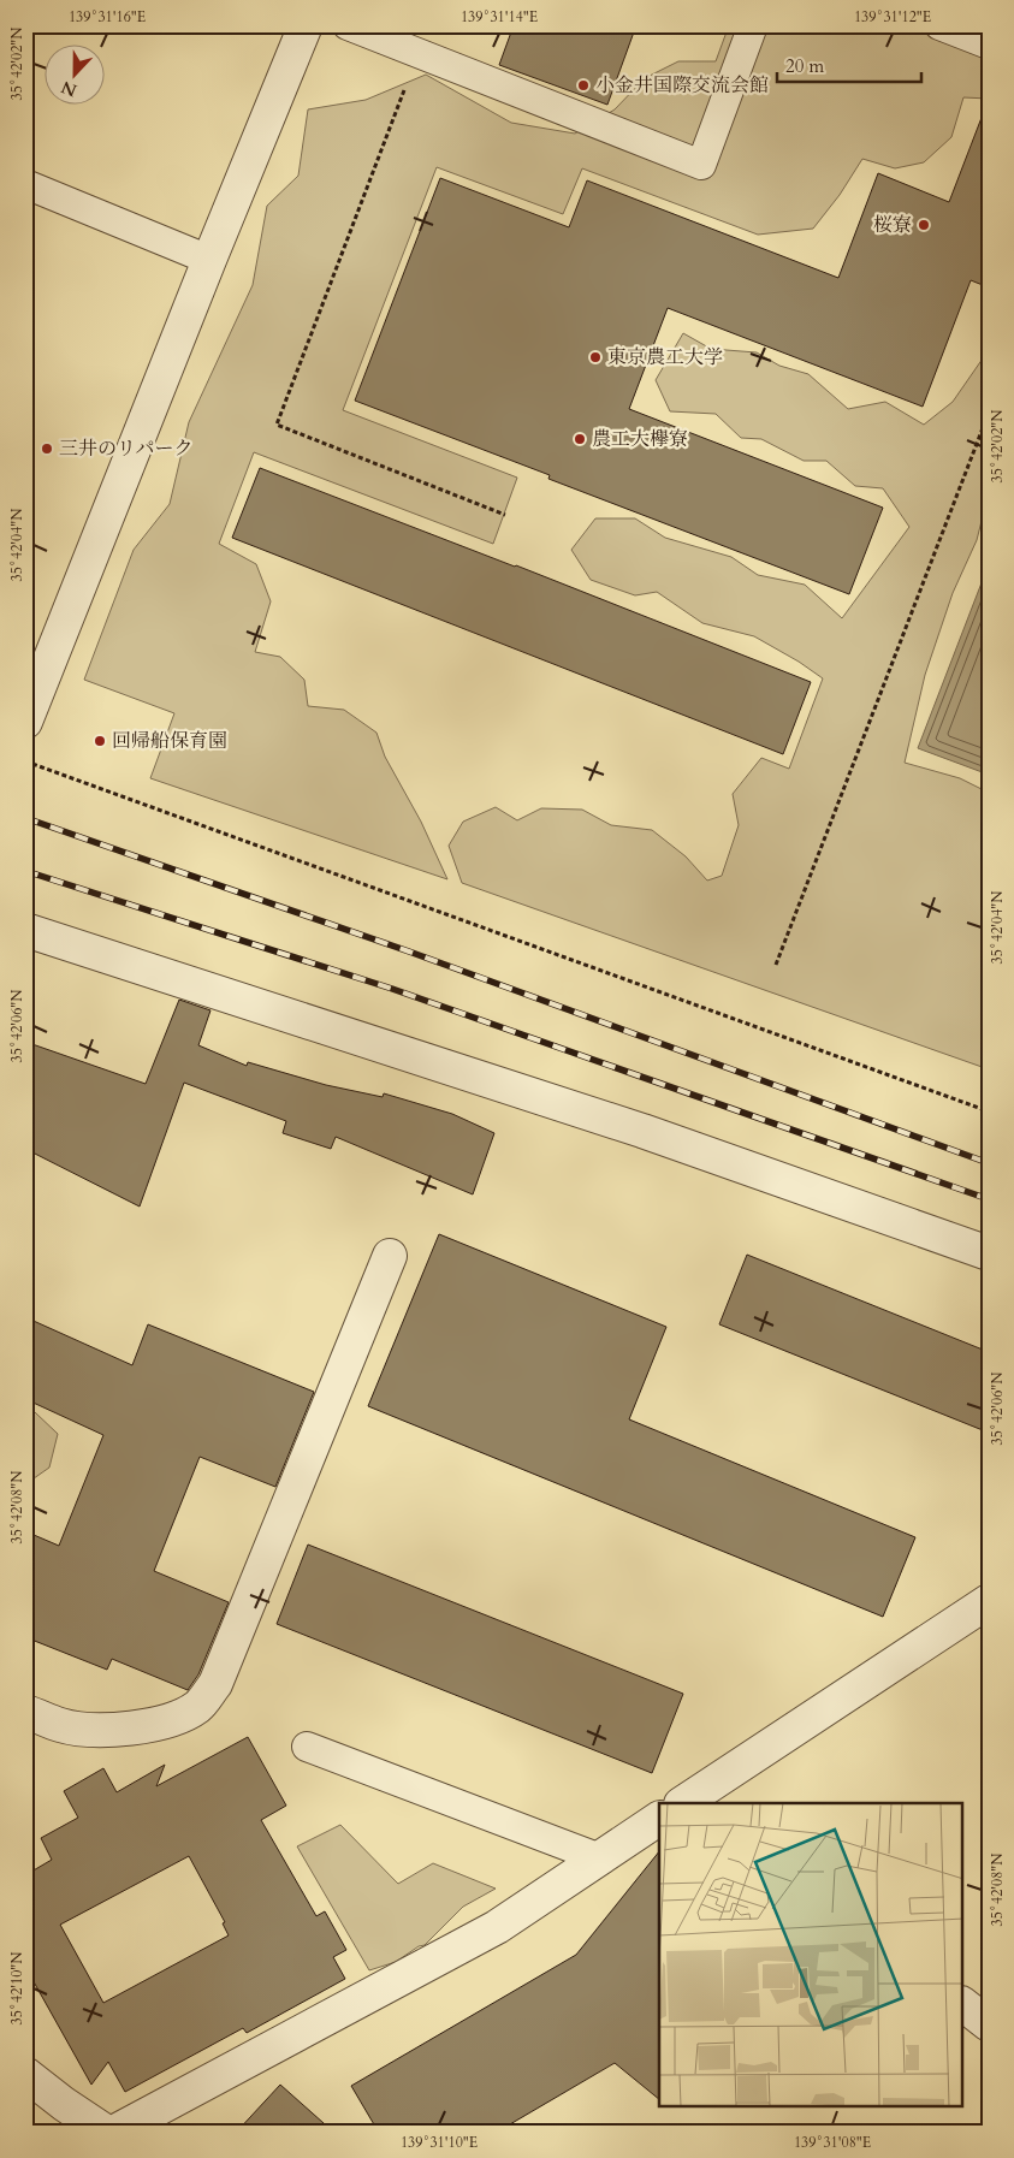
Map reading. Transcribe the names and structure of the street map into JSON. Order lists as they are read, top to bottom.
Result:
{
  "places": [
    "小金井国際交流会館",
    "桜寮",
    "東京農工大学",
    "農工大欅寮",
    "三井のリパーク",
    "回帰船保育園"
  ],
  "scale_bar": "20 m",
  "north": "bottom",
  "coordinates": [
    "139°31'16\"E",
    "139°31'14\"E",
    "139°31'12\"E",
    "35°42'02\"N",
    "35°42'04\"N",
    "35°42'06\"N",
    "35°42'08\"N",
    "35°42'10\"N",
    "139°31'10\"E",
    "139°31'08\"E"
  ]
}
